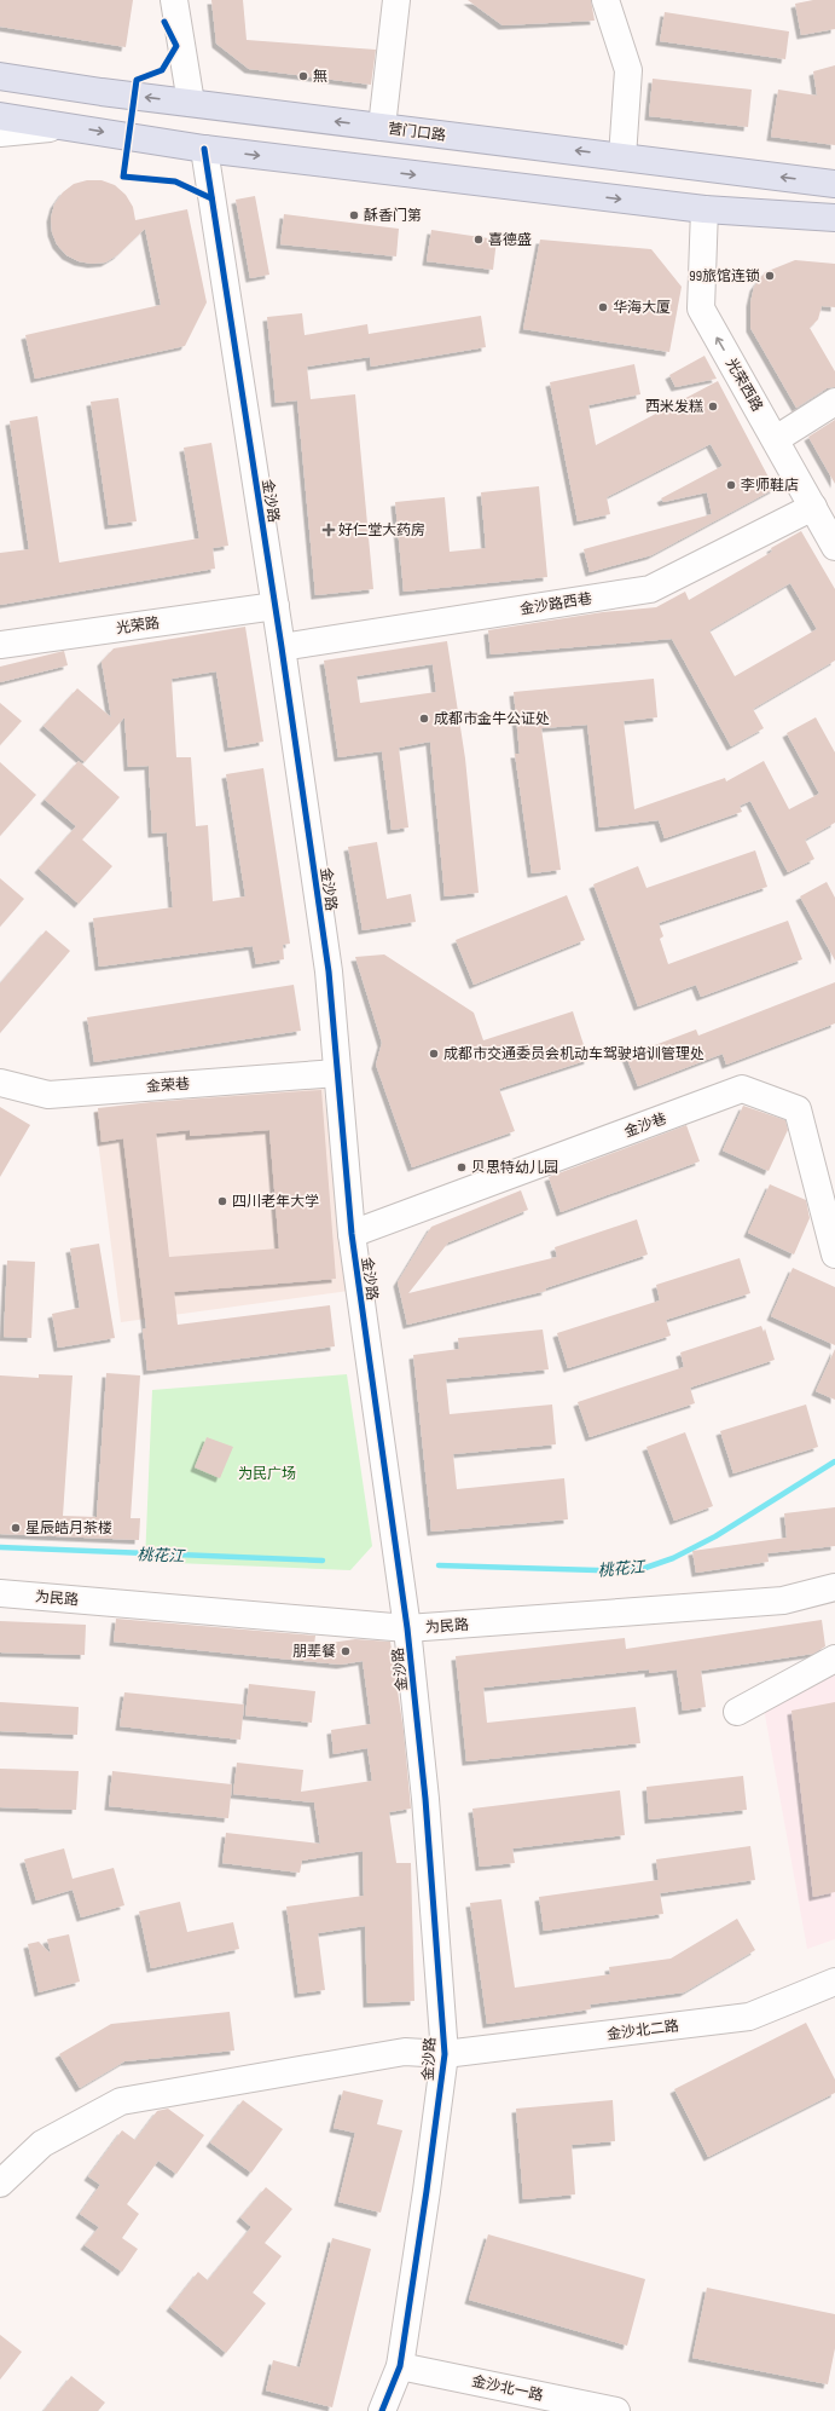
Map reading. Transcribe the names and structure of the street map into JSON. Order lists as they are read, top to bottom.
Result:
{
  "streets": {
    "highway": ["营门口路"],
    "street": [
      "光荣西路",
      "金沙路",
      "金沙路西巷",
      "光荣路",
      "金荣巷",
      "金沙巷",
      "为民路",
      "金沙北二路",
      "金沙北一路"
    ]
  },
  "crossings": [
    ["光荣西路", "金沙路西巷"],
    ["金沙路", "金沙路西巷"],
    ["金沙路", "光荣路"],
    ["金沙路", "金荣巷"],
    ["金沙路", "金沙巷"],
    ["金沙路", "为民路"],
    ["金沙路", "金沙北二路"],
    ["金沙路", "金沙北一路"]
  ],
  "one_way": ["光荣西路"],
  "water": ["桃花江"],
  "parks": ["为民广场"],
  "places": {
    "other": [
      "無",
      "酥香门第",
      "喜德盛",
      "99旅馆连锁",
      "华海大厦",
      "西米发糕",
      "李师鞋店",
      "成都市金牛公证处",
      "成都市交通委员会机动车驾驶培训管理处",
      "贝思特幼儿园",
      "四川老年大学",
      "星辰皓月茶楼",
      "朋辈餐"
    ],
    "health": ["好仁堂大药房"]
  }
}
